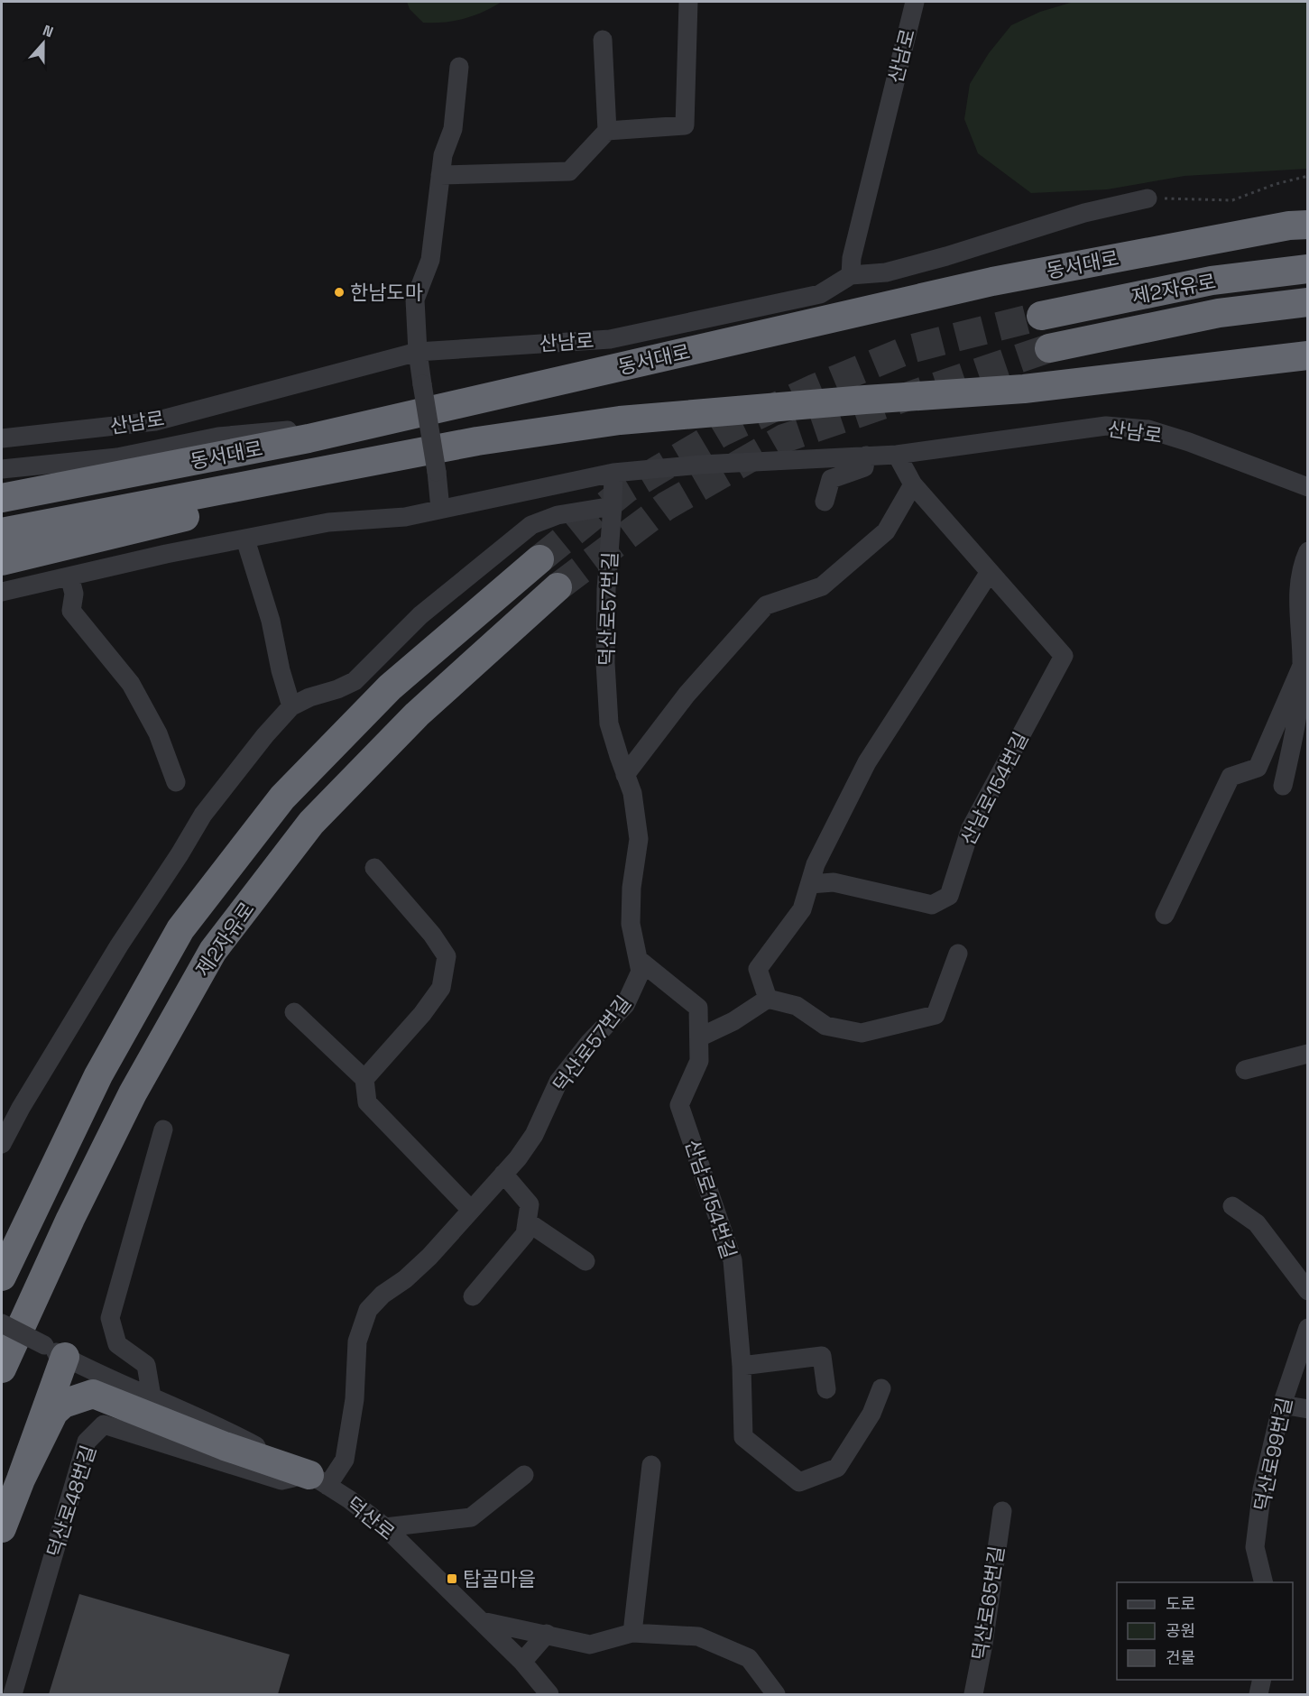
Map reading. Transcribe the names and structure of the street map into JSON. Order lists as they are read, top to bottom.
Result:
{
  "streets": {
    "highway": ["동서대로", "제2자유로"],
    "street": [
      "산남로",
      "덕산로57번길",
      "산남로154번길",
      "덕산로99번길",
      "덕산로48번길",
      "덕산로",
      "덕산로65번길"
    ]
  },
  "crossings": [
    ["산남로", "덕산로57번길"],
    ["산남로", "산남로154번길"],
    ["덕산로57번길", "산남로154번길"],
    ["덕산로57번길", "덕산로48번길"],
    ["덕산로57번길", "덕산로"],
    ["덕산로48번길", "덕산로"]
  ],
  "places": {
    "other": ["한남도마"],
    "transit": ["탑골마을"]
  },
  "legend": ["도로", "공원", "건물"],
  "north": "top"
}
